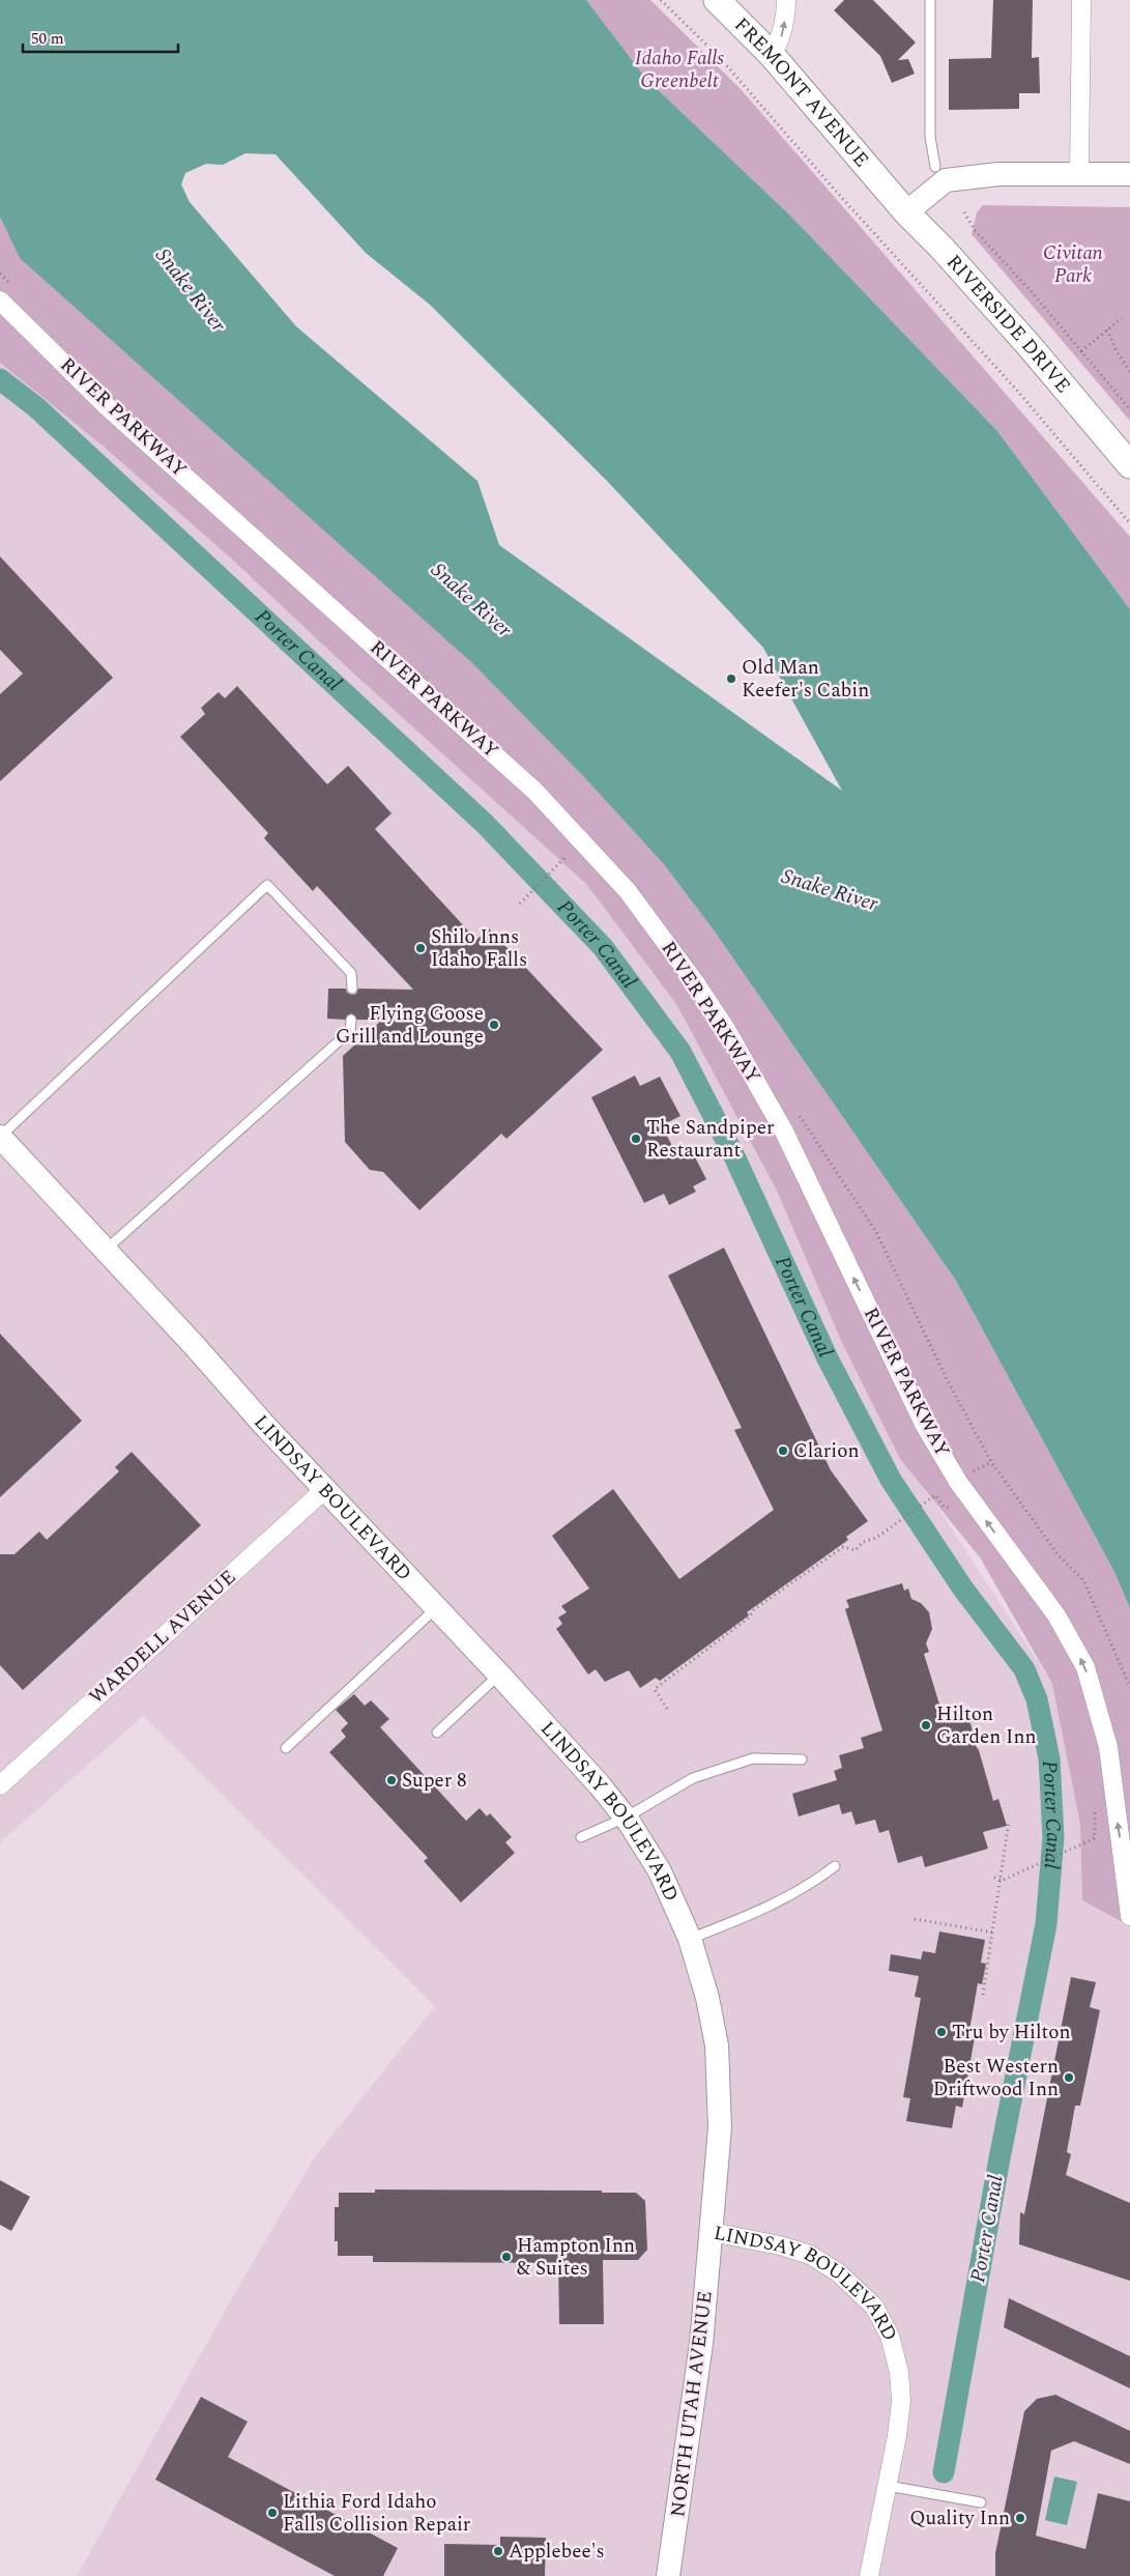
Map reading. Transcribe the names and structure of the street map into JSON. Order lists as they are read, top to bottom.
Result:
{
  "streets": {
    "main road": ["FREMONT AVENUE", "RIVERSIDE DRIVE"],
    "street": [
      "RIVER PARKWAY",
      "LINDSAY BOULEVARD",
      "WARDELL AVENUE",
      "NORTH UTAH AVENUE"
    ]
  },
  "crossings": [
    ["FREMONT AVENUE", "RIVERSIDE DRIVE"],
    ["LINDSAY BOULEVARD", "WARDELL AVENUE"],
    ["LINDSAY BOULEVARD", "NORTH UTAH AVENUE"]
  ],
  "one_way": ["RIVER PARKWAY"],
  "water": ["Snake River", "Porter Canal"],
  "parks": ["Idaho Falls Greenbelt", "Civitan Park"],
  "places": [
    "Old Man Keefer's Cabin",
    "Shilo Inns Idaho Falls",
    "Flying Goose Grill and Lounge",
    "The Sandpiper Restaurant",
    "Clarion",
    "Hilton Garden Inn",
    "Super 8",
    "Tru by Hilton",
    "Best Western Driftwood Inn",
    "Hampton Inn & Suites",
    "Lithia Ford Idaho Falls Collision Repair",
    "Quality Inn",
    "Applebee's"
  ],
  "scale_bar": "50 m"
}
